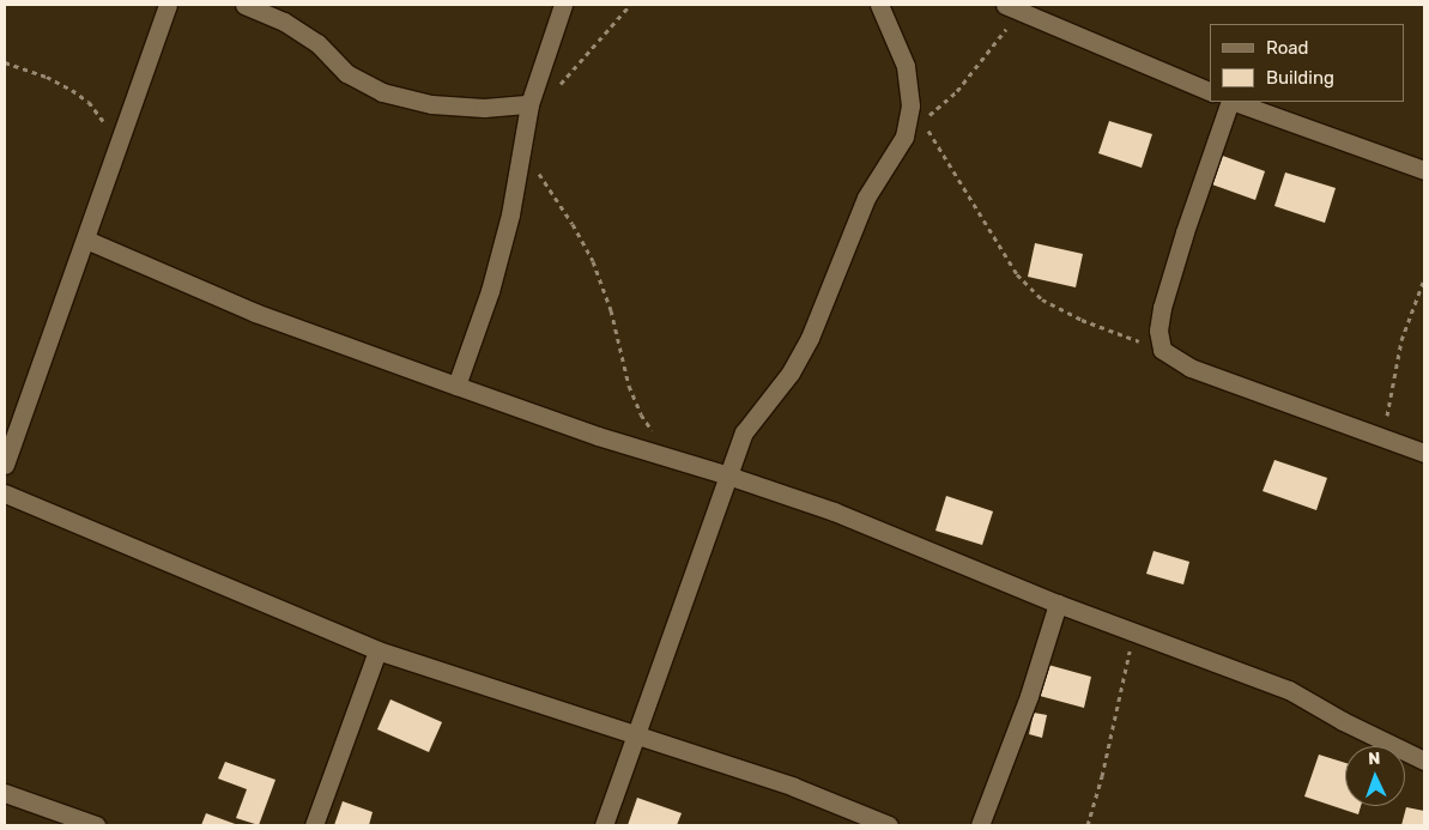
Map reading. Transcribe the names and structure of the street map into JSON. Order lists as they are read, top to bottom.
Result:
{
  "legend": ["Road", "Building"],
  "north": "top"
}
